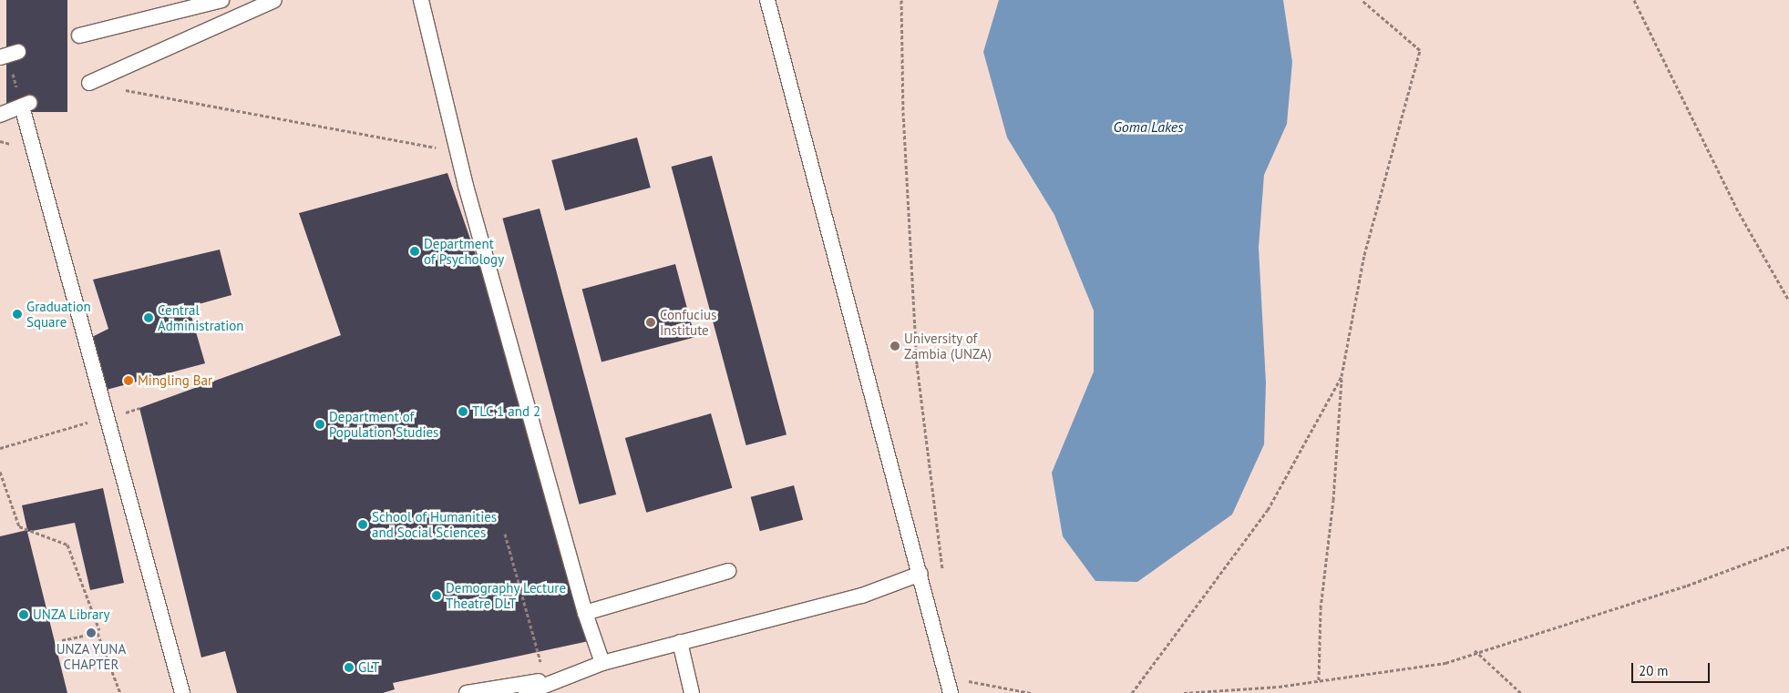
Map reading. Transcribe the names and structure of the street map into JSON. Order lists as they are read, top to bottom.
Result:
{
  "water": ["Goma Lakes"],
  "places": [
    "Department of Psychology",
    "Graduation Square",
    "Central Administration",
    "Confucius Institute",
    "University of Zambia (UNZA)",
    "Mingling Bar",
    "TLC 1 and 2",
    "Department of Population Studies",
    "School of Humanities and Social Sciences",
    "Demography Lecture Theatre DLT",
    "UNZA Library",
    "UNZA YUNA CHAPTER",
    "GLT"
  ],
  "scale_bar": "20 m"
}
